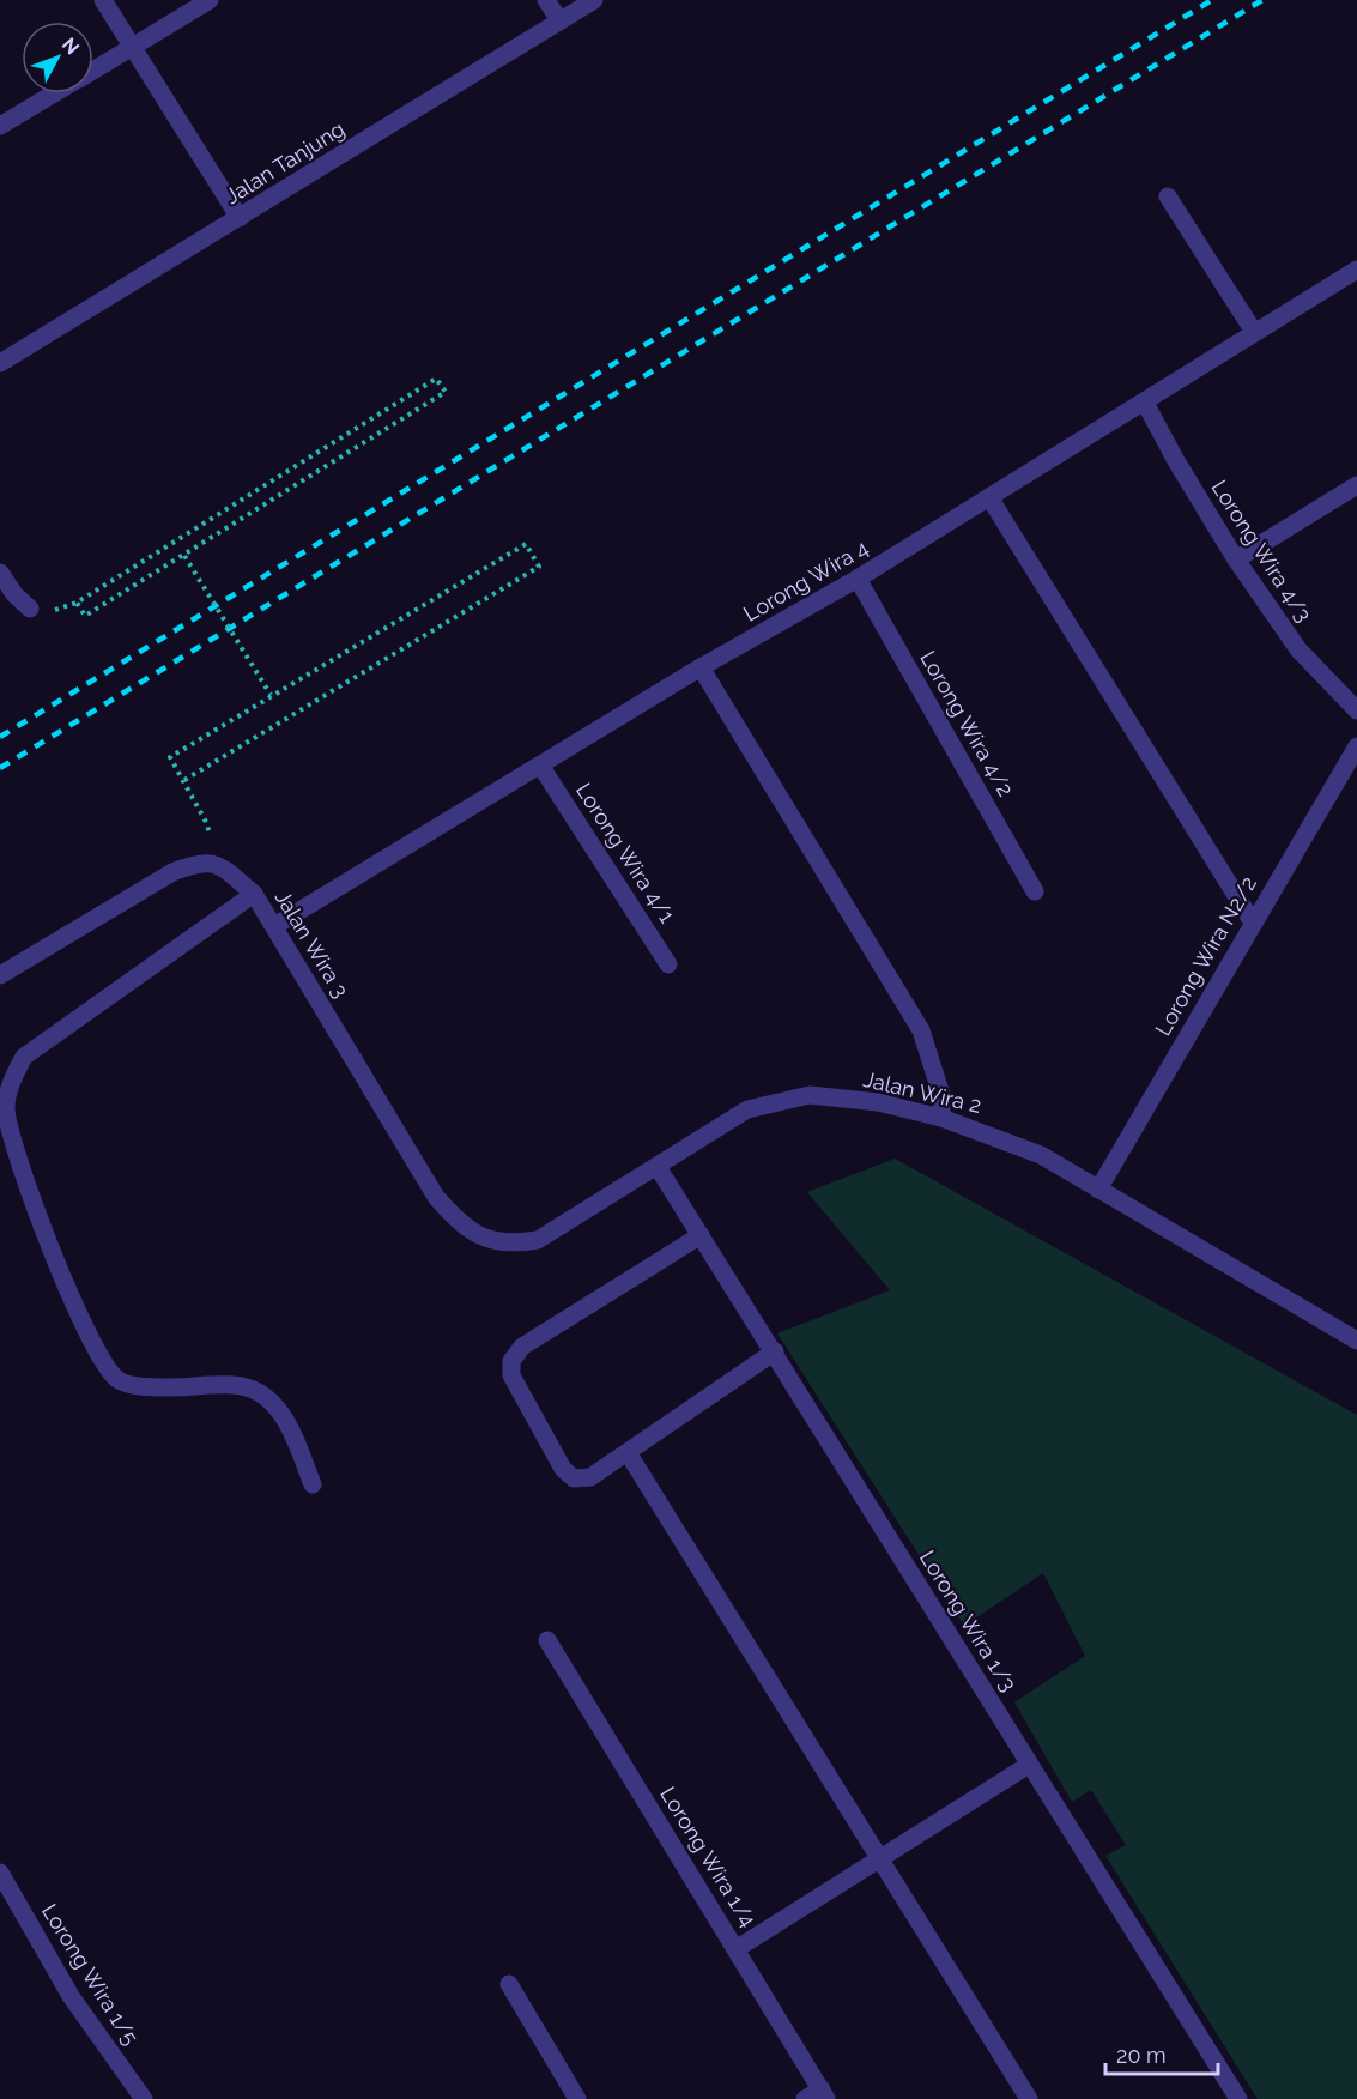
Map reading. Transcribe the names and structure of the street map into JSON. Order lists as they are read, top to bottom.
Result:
{
  "streets": {
    "street": [
      "Jalan Tanjung",
      "Lorong Wira 4/3",
      "Lorong Wira 4",
      "Lorong Wira 4/2",
      "Lorong Wira 4/1",
      "Jalan Wira 3",
      "Lorong Wira N2/2",
      "Jalan Wira 2",
      "Lorong Wira 1/3",
      "Lorong Wira 1/4",
      "Lorong Wira 1/5"
    ]
  },
  "crossings": [
    ["Lorong Wira 4/3", "Lorong Wira 4"],
    ["Lorong Wira 4", "Lorong Wira 4/2"],
    ["Lorong Wira 4", "Lorong Wira 4/1"],
    ["Lorong Wira 4", "Jalan Wira 3"],
    ["Jalan Wira 3", "Jalan Wira 2"],
    ["Lorong Wira N2/2", "Jalan Wira 2"],
    ["Jalan Wira 2", "Lorong Wira 1/3"]
  ],
  "scale_bar": "20 m",
  "north": "top right"
}
